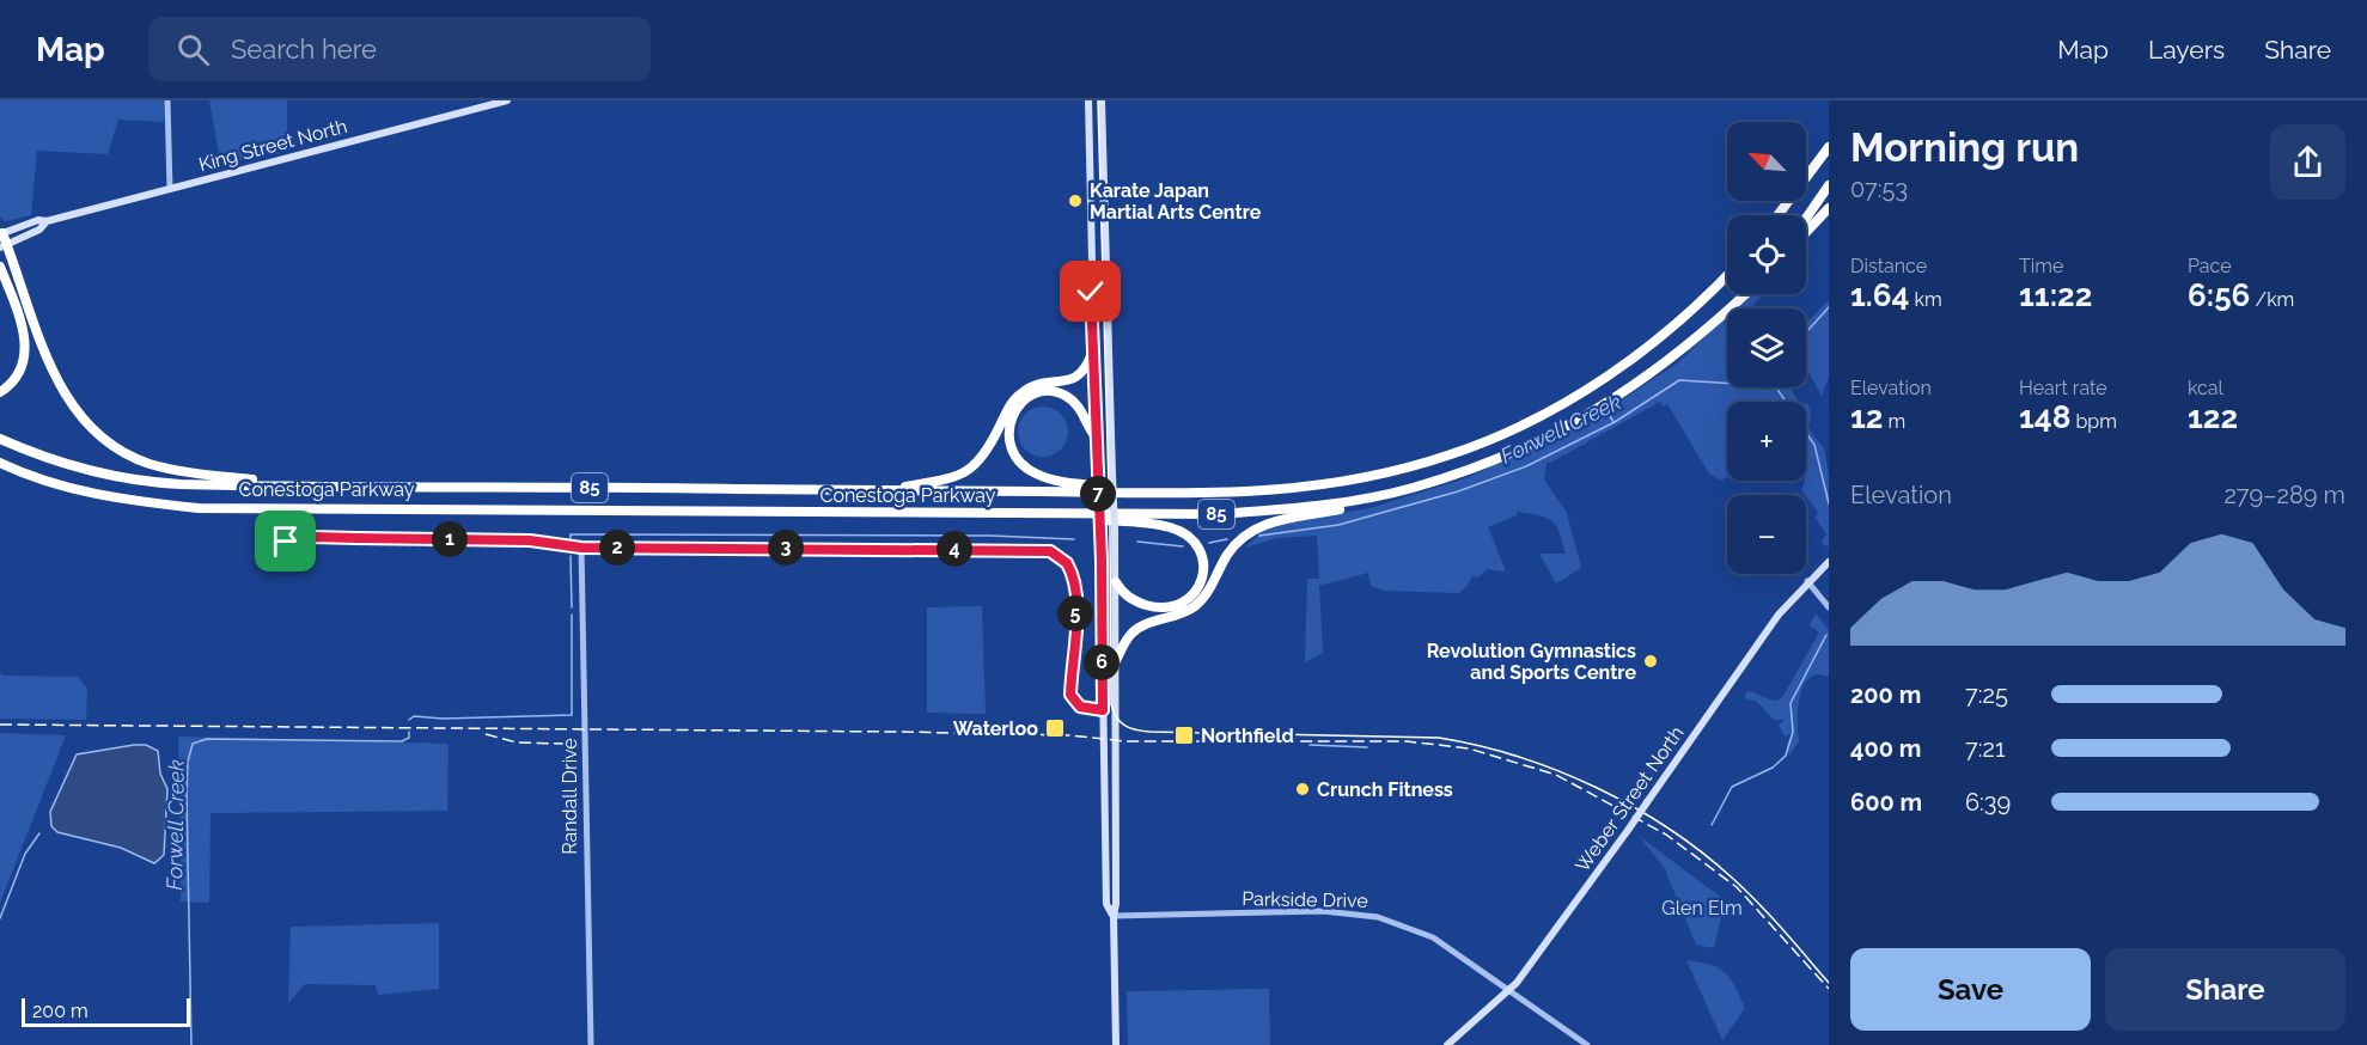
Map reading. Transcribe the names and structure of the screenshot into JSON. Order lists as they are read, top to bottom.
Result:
{
  "streets": {
    "highway": ["85", "Conestoga Parkway"],
    "main road": ["King Street North", "Weber Street North"],
    "street": ["Randall Drive", "Parkside Drive"]
  },
  "crossings": [
    ["Weber Street North", "Parkside Drive"]
  ],
  "water": ["Forwell Creek"],
  "parks": ["Glen Elm"],
  "places": {
    "other": ["Karate Japan Martial Arts Centre", "Revolution Gymnastics and Sports Centre", "Crunch Fitness"],
    "transit": ["Waterloo", "Northfield"]
  },
  "scale_bar": "200 m",
  "north": "top left",
  "page": {
    "header": "Map",
    "search": "Search here",
    "nav": ["Map", "Layers", "Share"],
    "heading": ["Morning run", "07:53"],
    "map_buttons": ["+", "−"],
    "stats": [
      ["Distance", "1.64 km"],
      ["Time", "11:22"],
      ["Pace", "6:56 /km"],
      ["Elevation", "12 m"],
      ["Heart rate", "148 bpm"],
      ["kcal", "122"]
    ],
    "chart": ["Elevation", "279–289 m"],
    "pins": [
      "7",
      "1",
      "2",
      "3",
      "4",
      "5",
      "6"
    ],
    "list": [
      {
        "name": "200 m",
        "note": "7:25"
      },
      {
        "name": "400 m",
        "note": "7:21"
      },
      {
        "name": "600 m",
        "note": "6:39"
      }
    ],
    "buttons": ["Save", "Share"],
    "scale": "200 m"
  }
}
